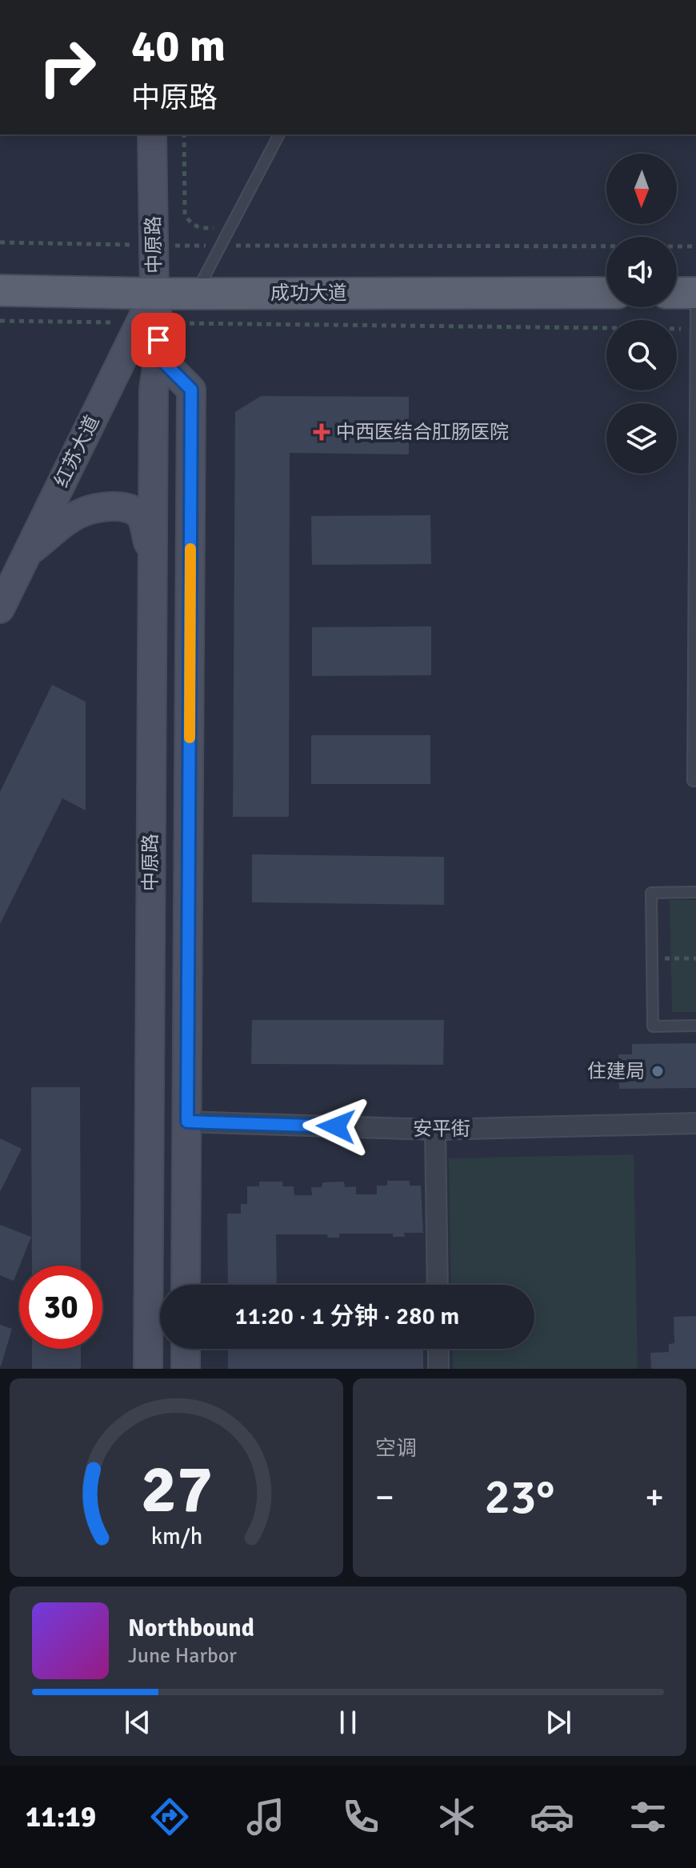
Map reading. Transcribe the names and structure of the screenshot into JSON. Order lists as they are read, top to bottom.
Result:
{
  "streets": {
    "main road": ["中原路", "成功大道", "红苏大道"],
    "street": ["安平街"]
  },
  "crossings": [
    ["中原路", "成功大道"],
    ["中原路", "红苏大道"],
    ["中原路", "安平街"],
    ["成功大道", "红苏大道"]
  ],
  "places": {
    "health": ["中西医结合肛肠医院"],
    "other": ["住建局"]
  },
  "north": "bottom",
  "page": {
    "turn": ["40 m", "中原路"],
    "limit": "30",
    "trip": "11:20 · 1 分钟 · 280 m",
    "tile": "空调",
    "heat": ["−", "23°", "+"],
    "song": ["Northbound", "June Harbor"],
    "tabs": "11:19",
    "gauge": ["27", "km/h"]
  }
}
